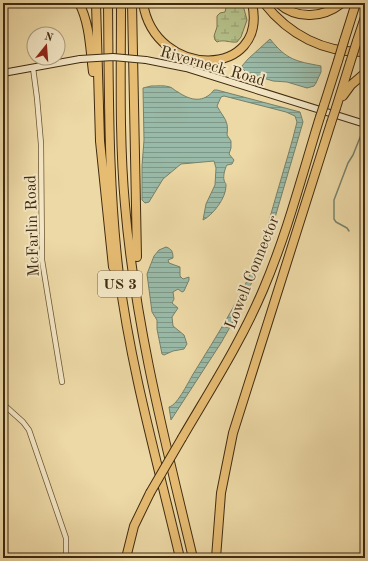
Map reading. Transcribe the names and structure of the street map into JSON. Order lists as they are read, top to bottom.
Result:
{
  "streets": {
    "highway": ["Lowell Connector", "US 3"],
    "main road": ["Riverneck Road"],
    "street": ["McFarlin Road"]
  },
  "crossings": [
    ["Riverneck Road", "McFarlin Road"]
  ],
  "north": "top"
}
